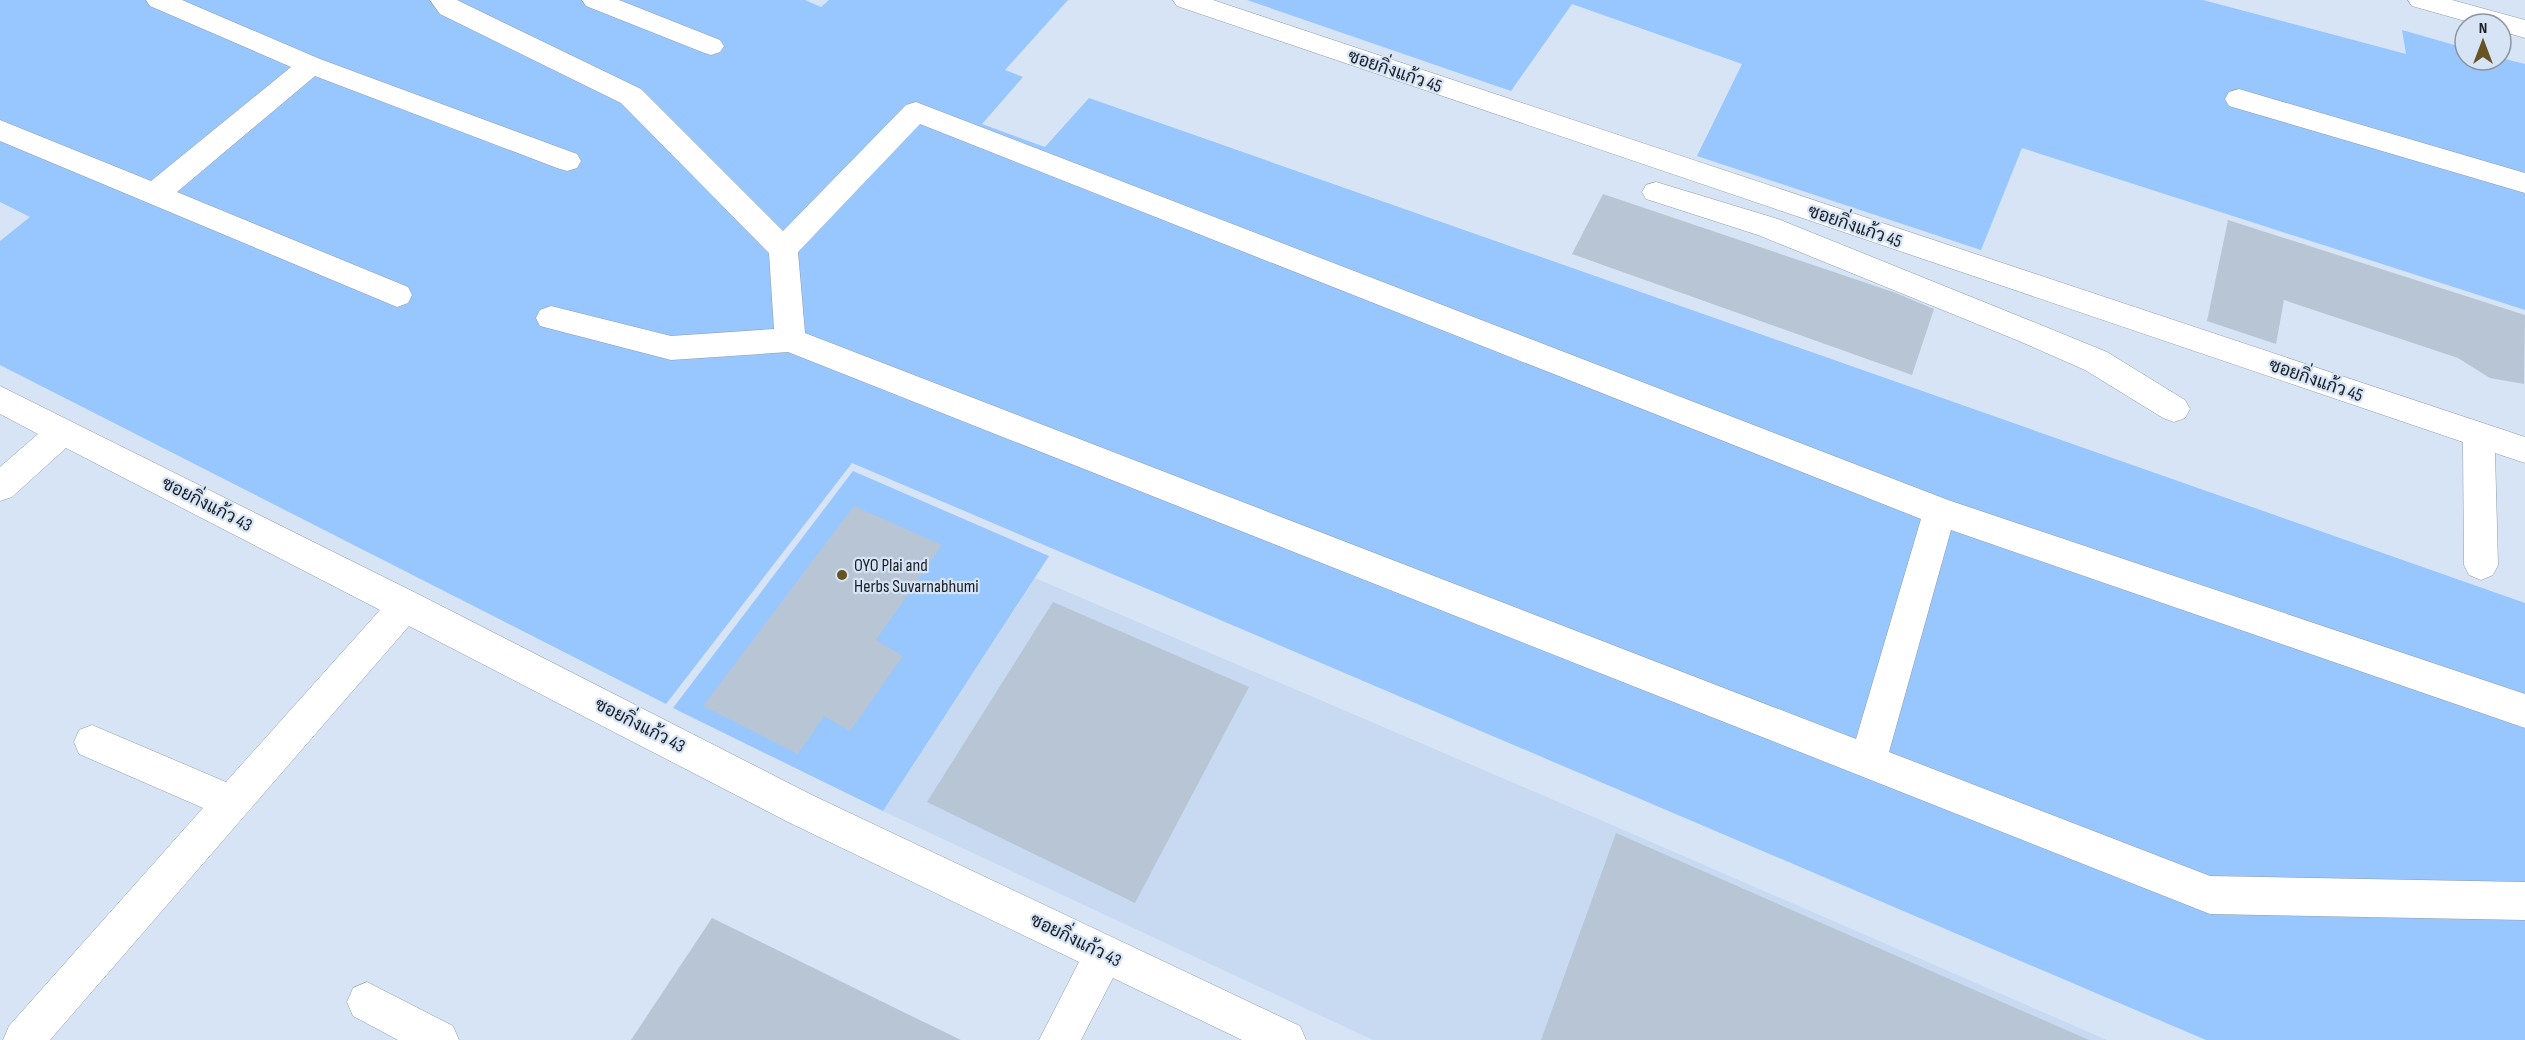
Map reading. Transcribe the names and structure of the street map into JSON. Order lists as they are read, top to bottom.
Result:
{
  "streets": {
    "street": ["ซอยกิ่งแก้ว 45", "ซอยกิ่งแก้ว 43"]
  },
  "places": ["OYO Plai and Herbs Suvarnabhumi"],
  "north": "top"
}
